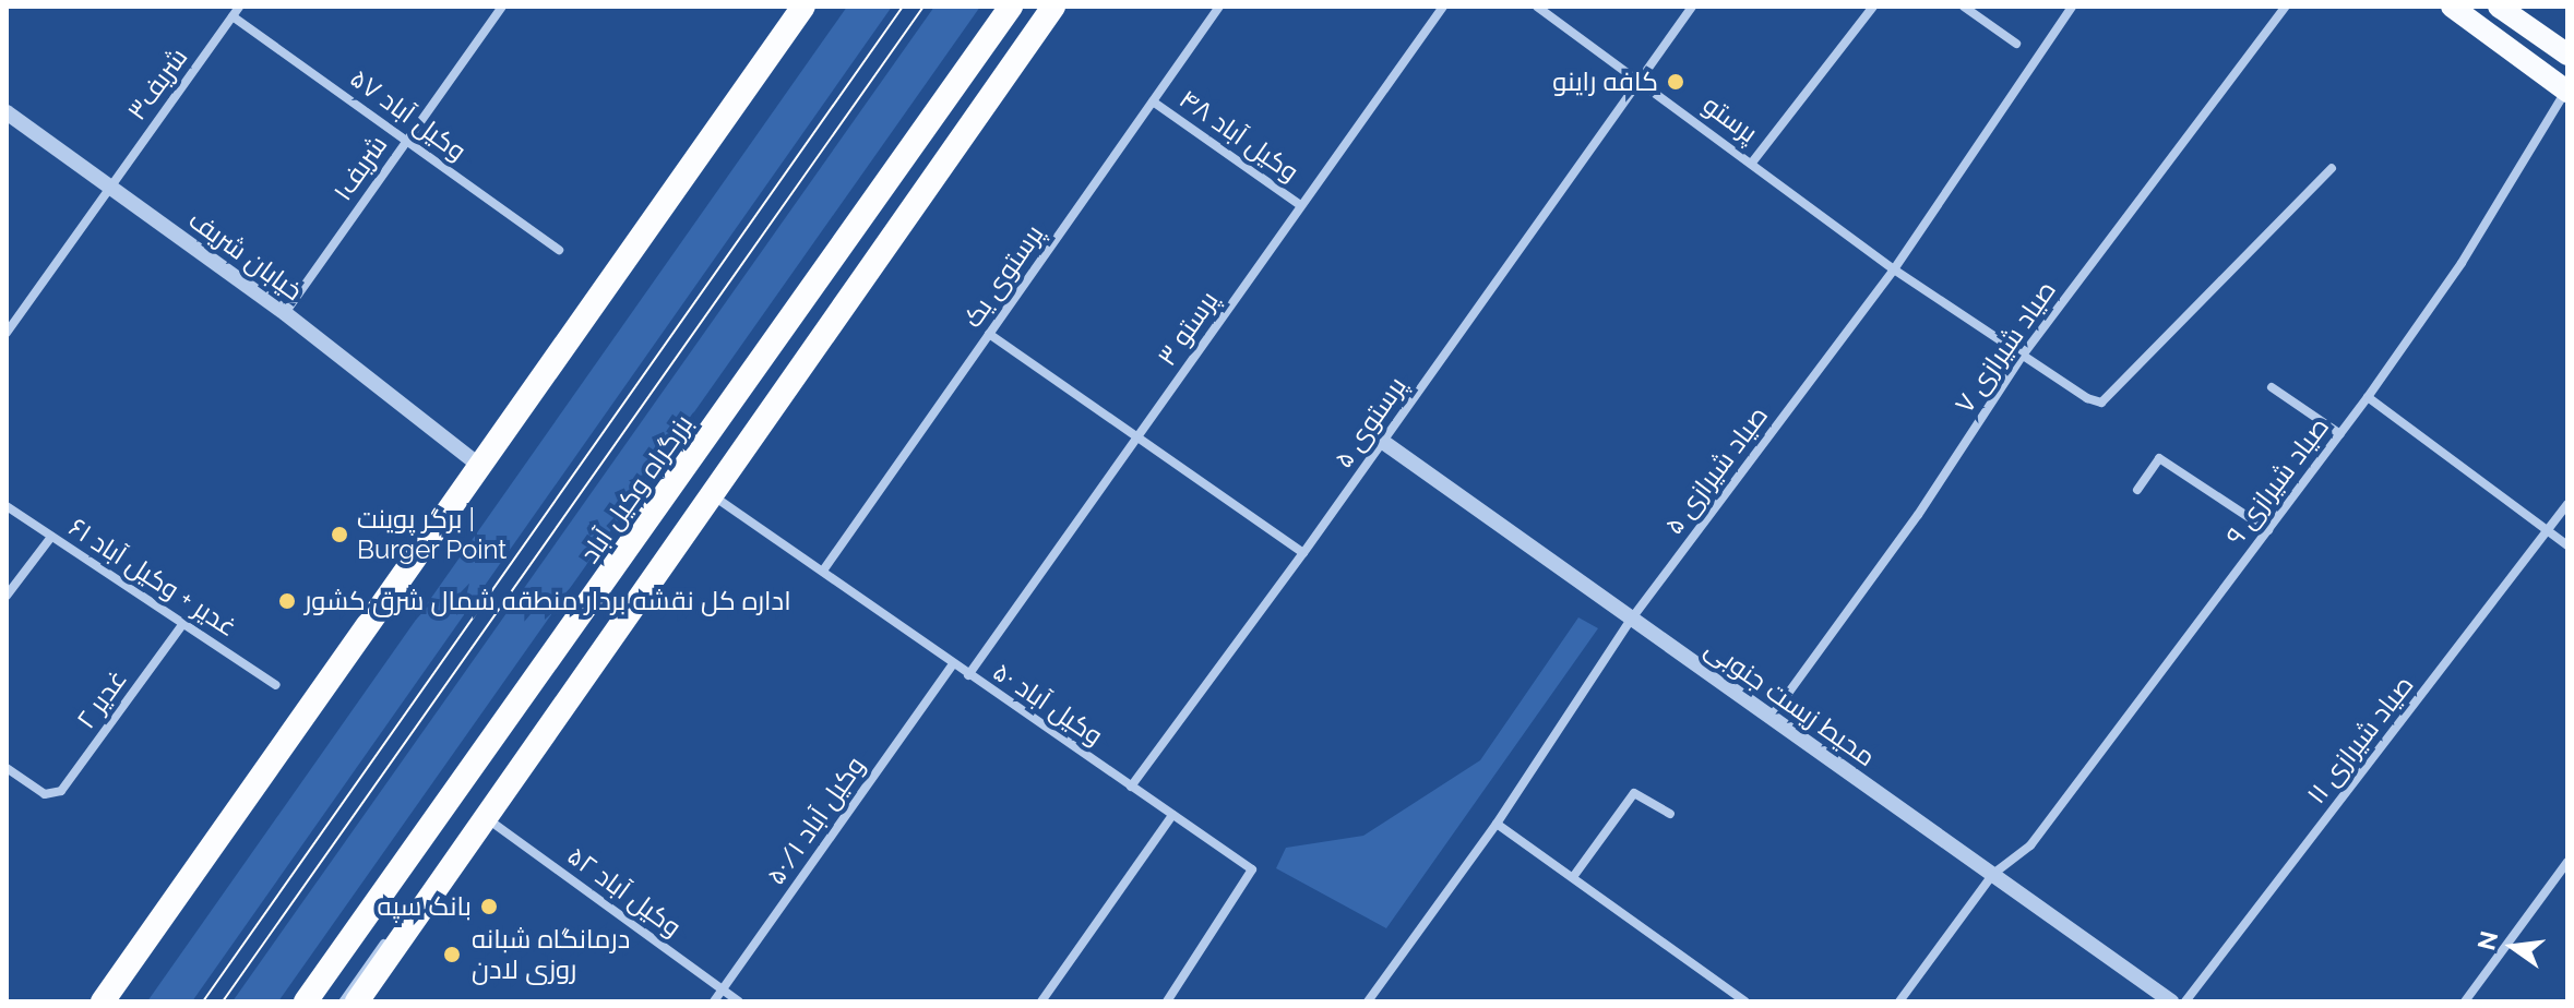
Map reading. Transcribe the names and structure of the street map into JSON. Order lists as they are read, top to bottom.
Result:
{
  "streets": {
    "highway": ["بزرگراه وکیل آباد"],
    "street": [
      "شریف٣",
      "۵۷ وکیل آباد",
      "پرستو",
      "۴۸ وکیل آباد",
      "شریف١",
      "خیابان شریف",
      "پرستوی یک",
      "پرستو ۳",
      "صیاد شیرازی ۷",
      "پرستوی ۵",
      "صیاد شیرازی ۵",
      "صیاد شیرازی ۹",
      "غدیر + وکیل آباد ۶۱",
      "غدیر ۲",
      "محیط زیست جنوبی",
      "۵۰ وکیل آباد",
      "صیاد شیرازی ۱۱",
      "وکیل آباد ۵۰/۱",
      "۵۲ وکیل آباد"
    ]
  },
  "crossings": [
    ["شریف٣", "۵۷ وکیل آباد"],
    ["شریف٣", "خیابان شریف"],
    ["۵۷ وکیل آباد", "شریف١"],
    ["پرستو", "صیاد شیرازی ۷"],
    ["پرستو", "پرستوی ۵"],
    ["پرستو", "صیاد شیرازی ۵"],
    ["۴۸ وکیل آباد", "پرستوی یک"],
    ["۴۸ وکیل آباد", "پرستو ۳"],
    ["شریف١", "خیابان شریف"],
    ["پرستوی یک", "۵۰ وکیل آباد"],
    ["پرستو ۳", "۵۰ وکیل آباد"],
    ["صیاد شیرازی ۷", "محیط زیست جنوبی"],
    ["پرستوی ۵", "محیط زیست جنوبی"],
    ["پرستوی ۵", "۵۰ وکیل آباد"],
    ["صیاد شیرازی ۵", "محیط زیست جنوبی"],
    ["صیاد شیرازی ۹", "محیط زیست جنوبی"],
    ["غدیر + وکیل آباد ۶۱", "غدیر ۲"],
    ["۵۰ وکیل آباد", "وکیل آباد ۵۰/۱"],
    ["وکیل آباد ۵۰/۱", "۵۲ وکیل آباد"]
  ],
  "places": [
    "کافه راینو",
    "برگر پوینت | Burger Point",
    "اداره کل نقشه بردار منطقه شمال شرق کشور",
    "بانک سپه",
    "درمانگاه شبانه روزی لادن"
  ],
  "north": "left"
}
